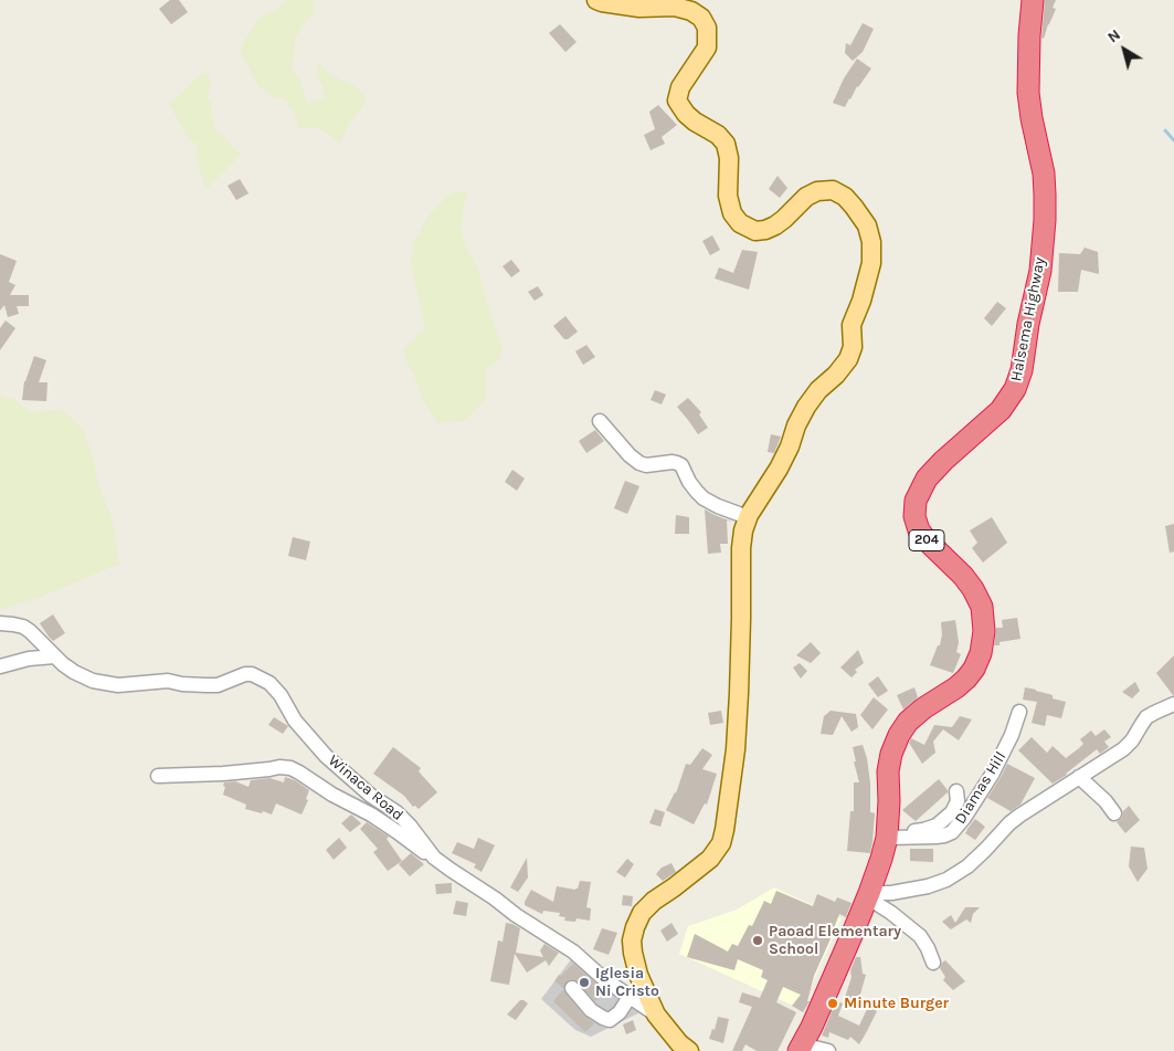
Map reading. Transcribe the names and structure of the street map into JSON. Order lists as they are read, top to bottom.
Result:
{
  "streets": {
    "highway": ["Halsema Highway", "204"],
    "street": ["Winaca Road", "Diamas Hill"]
  },
  "crossings": [
    ["Halsema Highway", "Diamas Hill"]
  ],
  "places": ["Paoad Elementary School", "Iglesia Ni Cristo", "Minute Burger"],
  "north": "top left"
}
